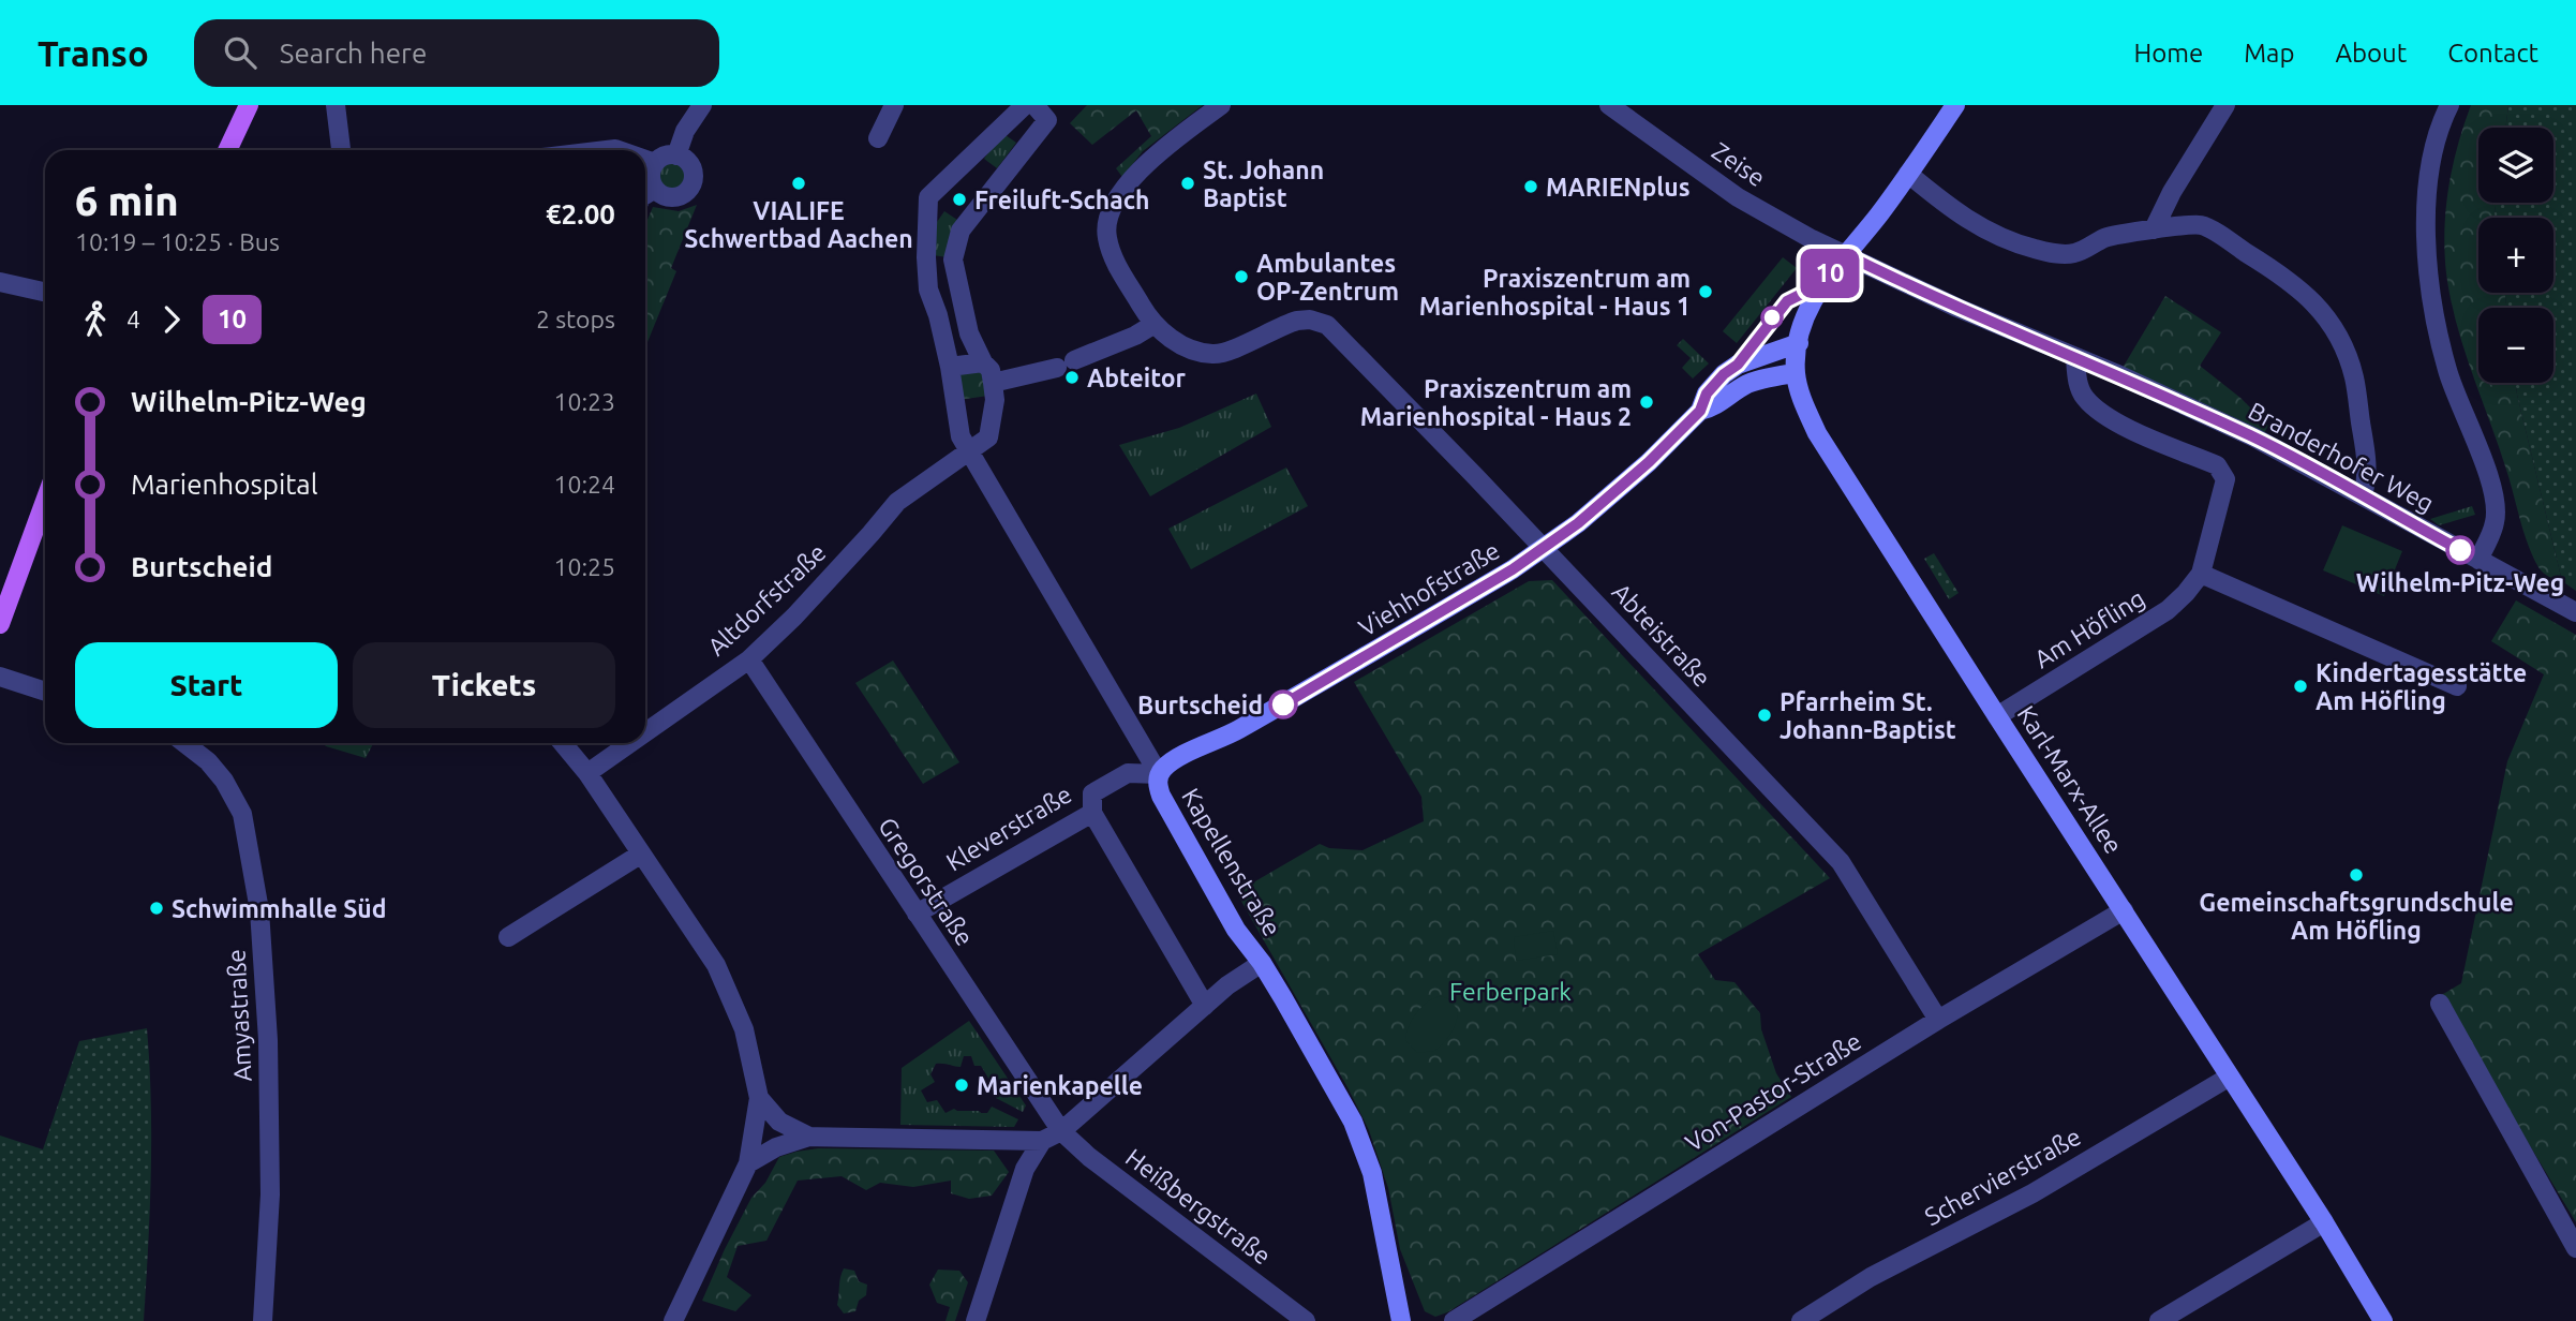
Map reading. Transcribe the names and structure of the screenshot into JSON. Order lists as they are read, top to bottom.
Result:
{
  "streets": {
    "main road": ["Viehhofstraße", "Karl-Marx-Allee", "Kapellenstraße"],
    "street": [
      "Zeise",
      "Branderhofer Weg",
      "Altdorfstraße",
      "Am Höfling",
      "Abteistraße",
      "Kleverstraße",
      "Gregorstraße",
      "Amyastraße",
      "Von-Pastor-Straße",
      "Schervierstraße",
      "Heißbergstraße"
    ]
  },
  "crossings": [
    ["Zeise", "Branderhofer Weg"],
    ["Zeise", "Karl-Marx-Allee"],
    ["Branderhofer Weg", "Am Höfling"],
    ["Branderhofer Weg", "Karl-Marx-Allee"],
    ["Viehhofstraße", "Abteistraße"],
    ["Viehhofstraße", "Karl-Marx-Allee"],
    ["Viehhofstraße", "Kleverstraße"],
    ["Viehhofstraße", "Kapellenstraße"],
    ["Altdorfstraße", "Kapellenstraße"],
    ["Altdorfstraße", "Gregorstraße"],
    ["Am Höfling", "Karl-Marx-Allee"],
    ["Abteistraße", "Von-Pastor-Straße"],
    ["Karl-Marx-Allee", "Von-Pastor-Straße"],
    ["Karl-Marx-Allee", "Schervierstraße"],
    ["Kleverstraße", "Kapellenstraße"],
    ["Kleverstraße", "Gregorstraße"],
    ["Gregorstraße", "Heißbergstraße"]
  ],
  "parks": ["Ferberpark"],
  "places": [
    "VIALIFE Schwertbad Aachen",
    "St. Johann Baptist",
    "MARIENplus",
    "Freiluft-Schach",
    "Ambulantes OP-Zentrum",
    "Praxiszentrum am Marienhospital - Haus 1",
    "Abteitor",
    "Praxiszentrum am Marienhospital - Haus 2",
    "Wilhelm-Pitz-Weg",
    "Kindertagesstätte Am Höfling",
    "Burtscheid",
    "Pfarrheim St. Johann-Baptist",
    "Gemeinschaftsgrundschule Am Höfling",
    "Schwimmhalle Süd",
    "Marienkapelle"
  ],
  "lines": ["bus line 10"],
  "page": {
    "header": "Transo",
    "search": "Search here",
    "nav": [
      "Home",
      "Map",
      "About",
      "Contact"
    ],
    "on_map": "10",
    "map_buttons": ["+", "−"],
    "heading": ["6 min", "10:19 – 10:25 · Bus", "€2.00"],
    "legs": ["4", "10", "2 stops"],
    "list": [
      {
        "name": "Wilhelm-Pitz-Weg",
        "value": "10:23"
      },
      {
        "name": "Marienhospital",
        "value": "10:24"
      },
      {
        "name": "Burtscheid",
        "value": "10:25"
      }
    ],
    "buttons": ["Start", "Tickets"]
  }
}
